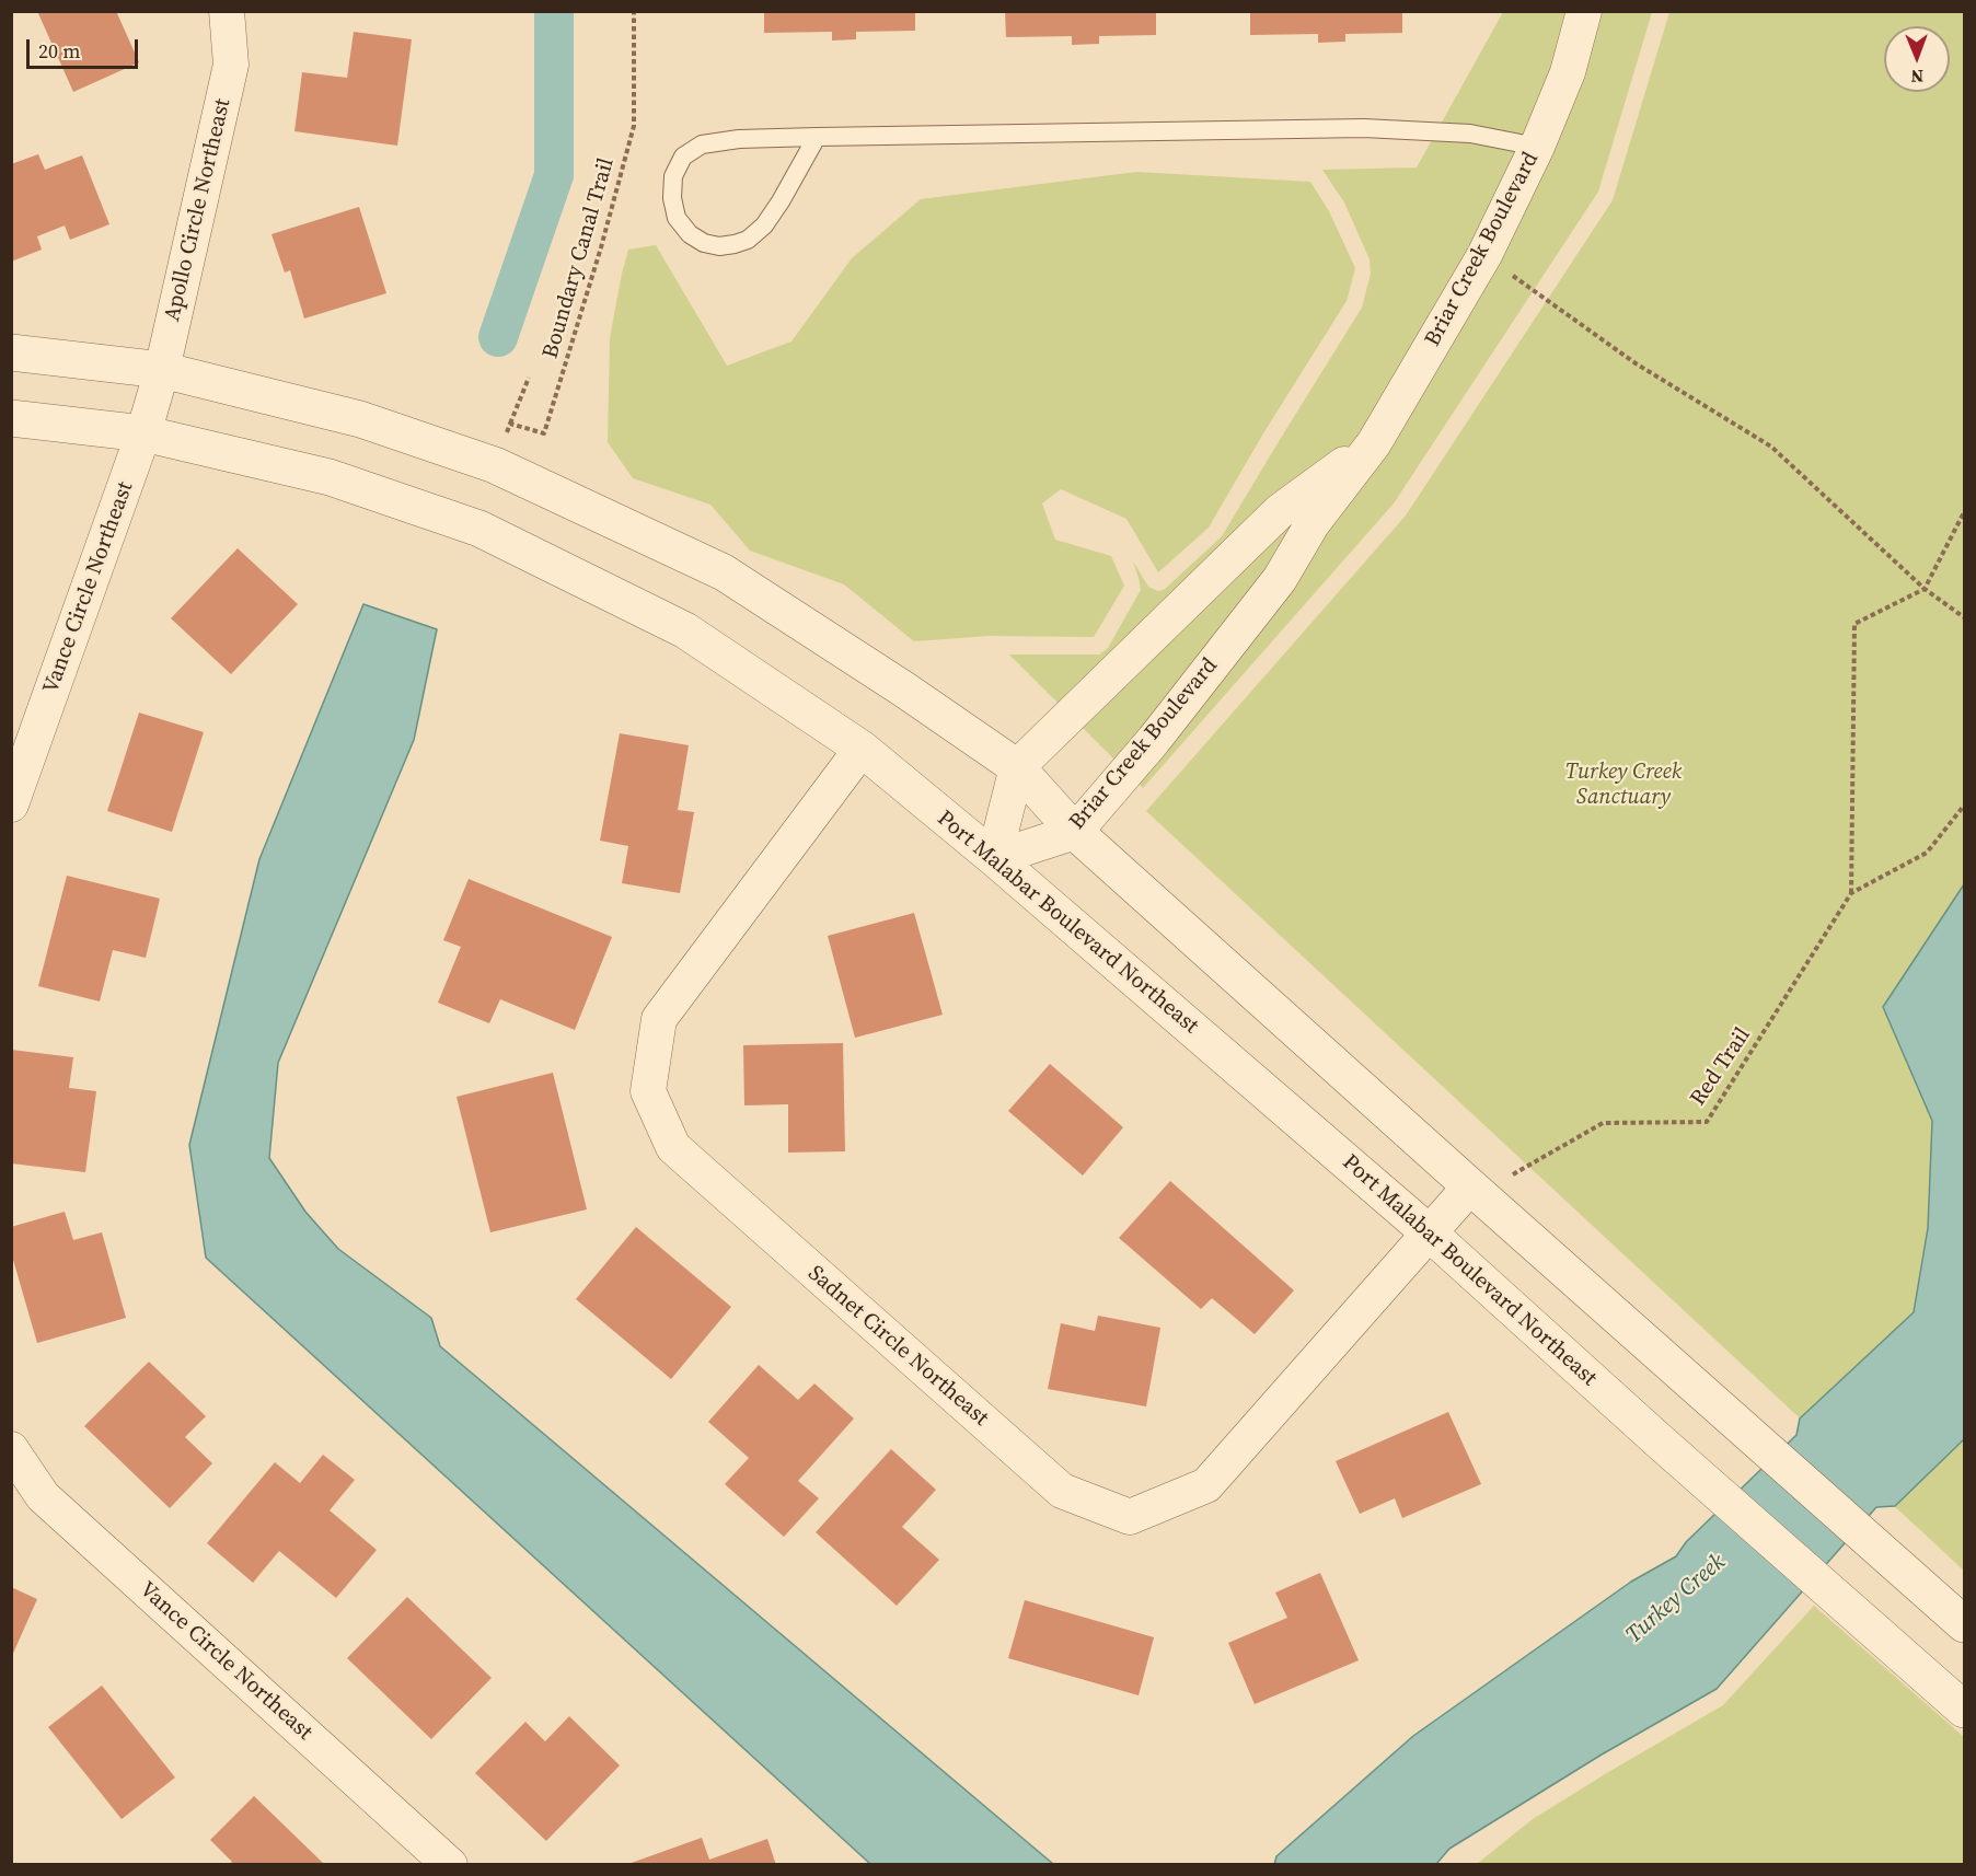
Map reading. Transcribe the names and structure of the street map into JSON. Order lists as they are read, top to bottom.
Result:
{
  "streets": {
    "street": [
      "Apollo Circle Northeast",
      "Briar Creek Boulevard",
      "Vance Circle Northeast",
      "Port Malabar Boulevard Northeast",
      "Sadnet Circle Northeast"
    ],
    "path": ["Boundary Canal Trail", "Red Trail"]
  },
  "crossings": [
    ["Apollo Circle Northeast", "Vance Circle Northeast"],
    ["Briar Creek Boulevard", "Port Malabar Boulevard Northeast"],
    ["Vance Circle Northeast", "Port Malabar Boulevard Northeast"],
    ["Port Malabar Boulevard Northeast", "Sadnet Circle Northeast"],
    ["Red Trail", "Sadnet Circle Northeast"]
  ],
  "water": ["Turkey Creek"],
  "parks": ["Turkey Creek Sanctuary"],
  "scale_bar": "20 m",
  "north": "bottom"
}
